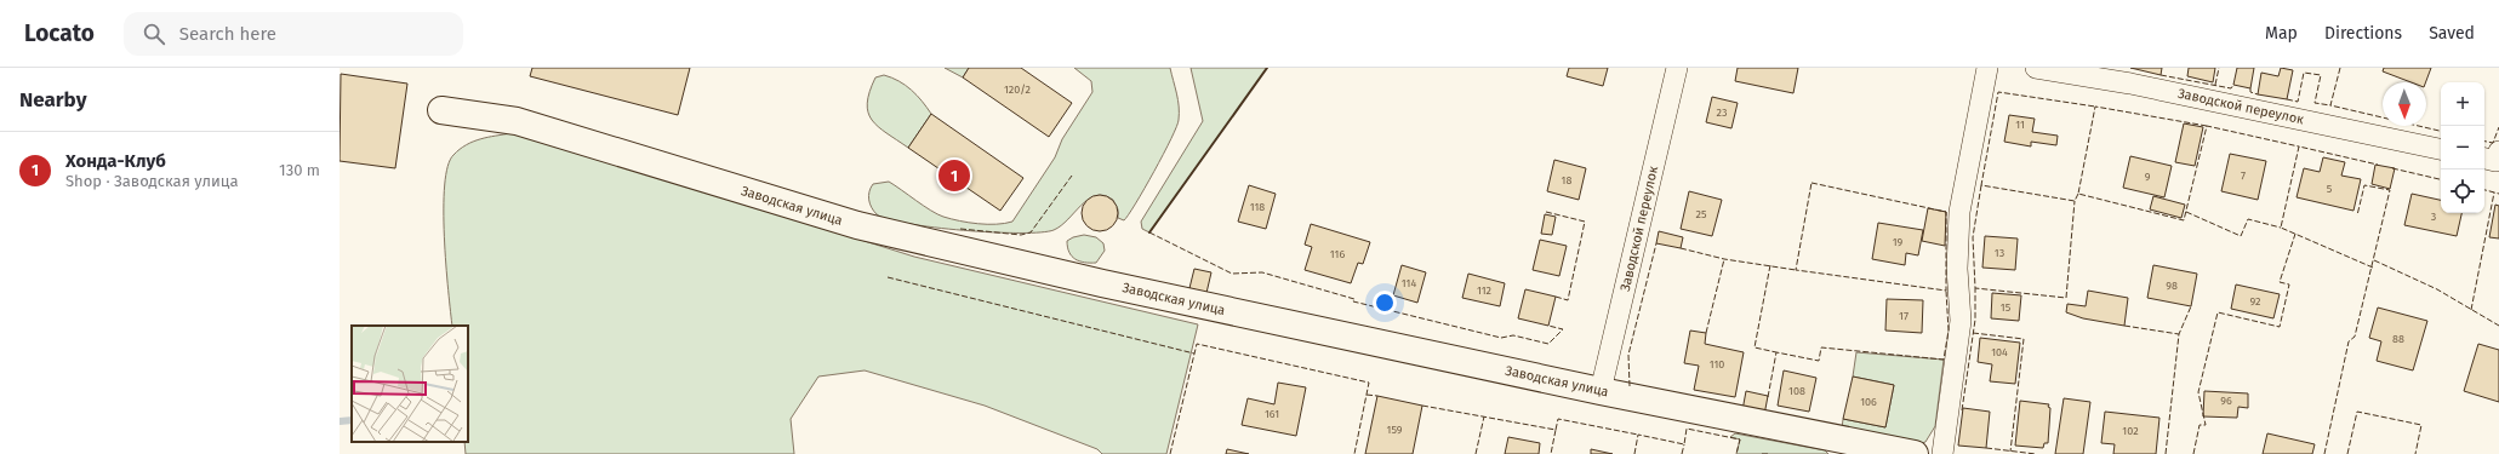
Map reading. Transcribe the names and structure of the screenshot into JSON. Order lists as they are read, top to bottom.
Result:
{
  "streets": {
    "street": ["Заводской переулок", "Заводская улица"]
  },
  "crossings": [
    ["Заводской переулок", "Заводская улица"]
  ],
  "house_numbers": [
    "120/2",
    "23",
    "11",
    "7",
    "9",
    "18",
    "5",
    "118",
    "25",
    "3",
    "19",
    "13",
    "116",
    "114",
    "98",
    "112",
    "92",
    "15",
    "17",
    "88",
    "104",
    "110",
    "108",
    "96",
    "106",
    "161",
    "159",
    "102"
  ],
  "north": "bottom",
  "page": {
    "header": "Locato",
    "search": "Search here",
    "nav": ["Map", "Directions", "Saved"],
    "heading": "Nearby",
    "map_buttons": ["+", "−"],
    "list": [
      {
        "mark": "1",
        "name": "Хонда-Клуб",
        "note": "Shop · Заводская улица",
        "value": "130 m"
      }
    ],
    "pins": "1"
  }
}
